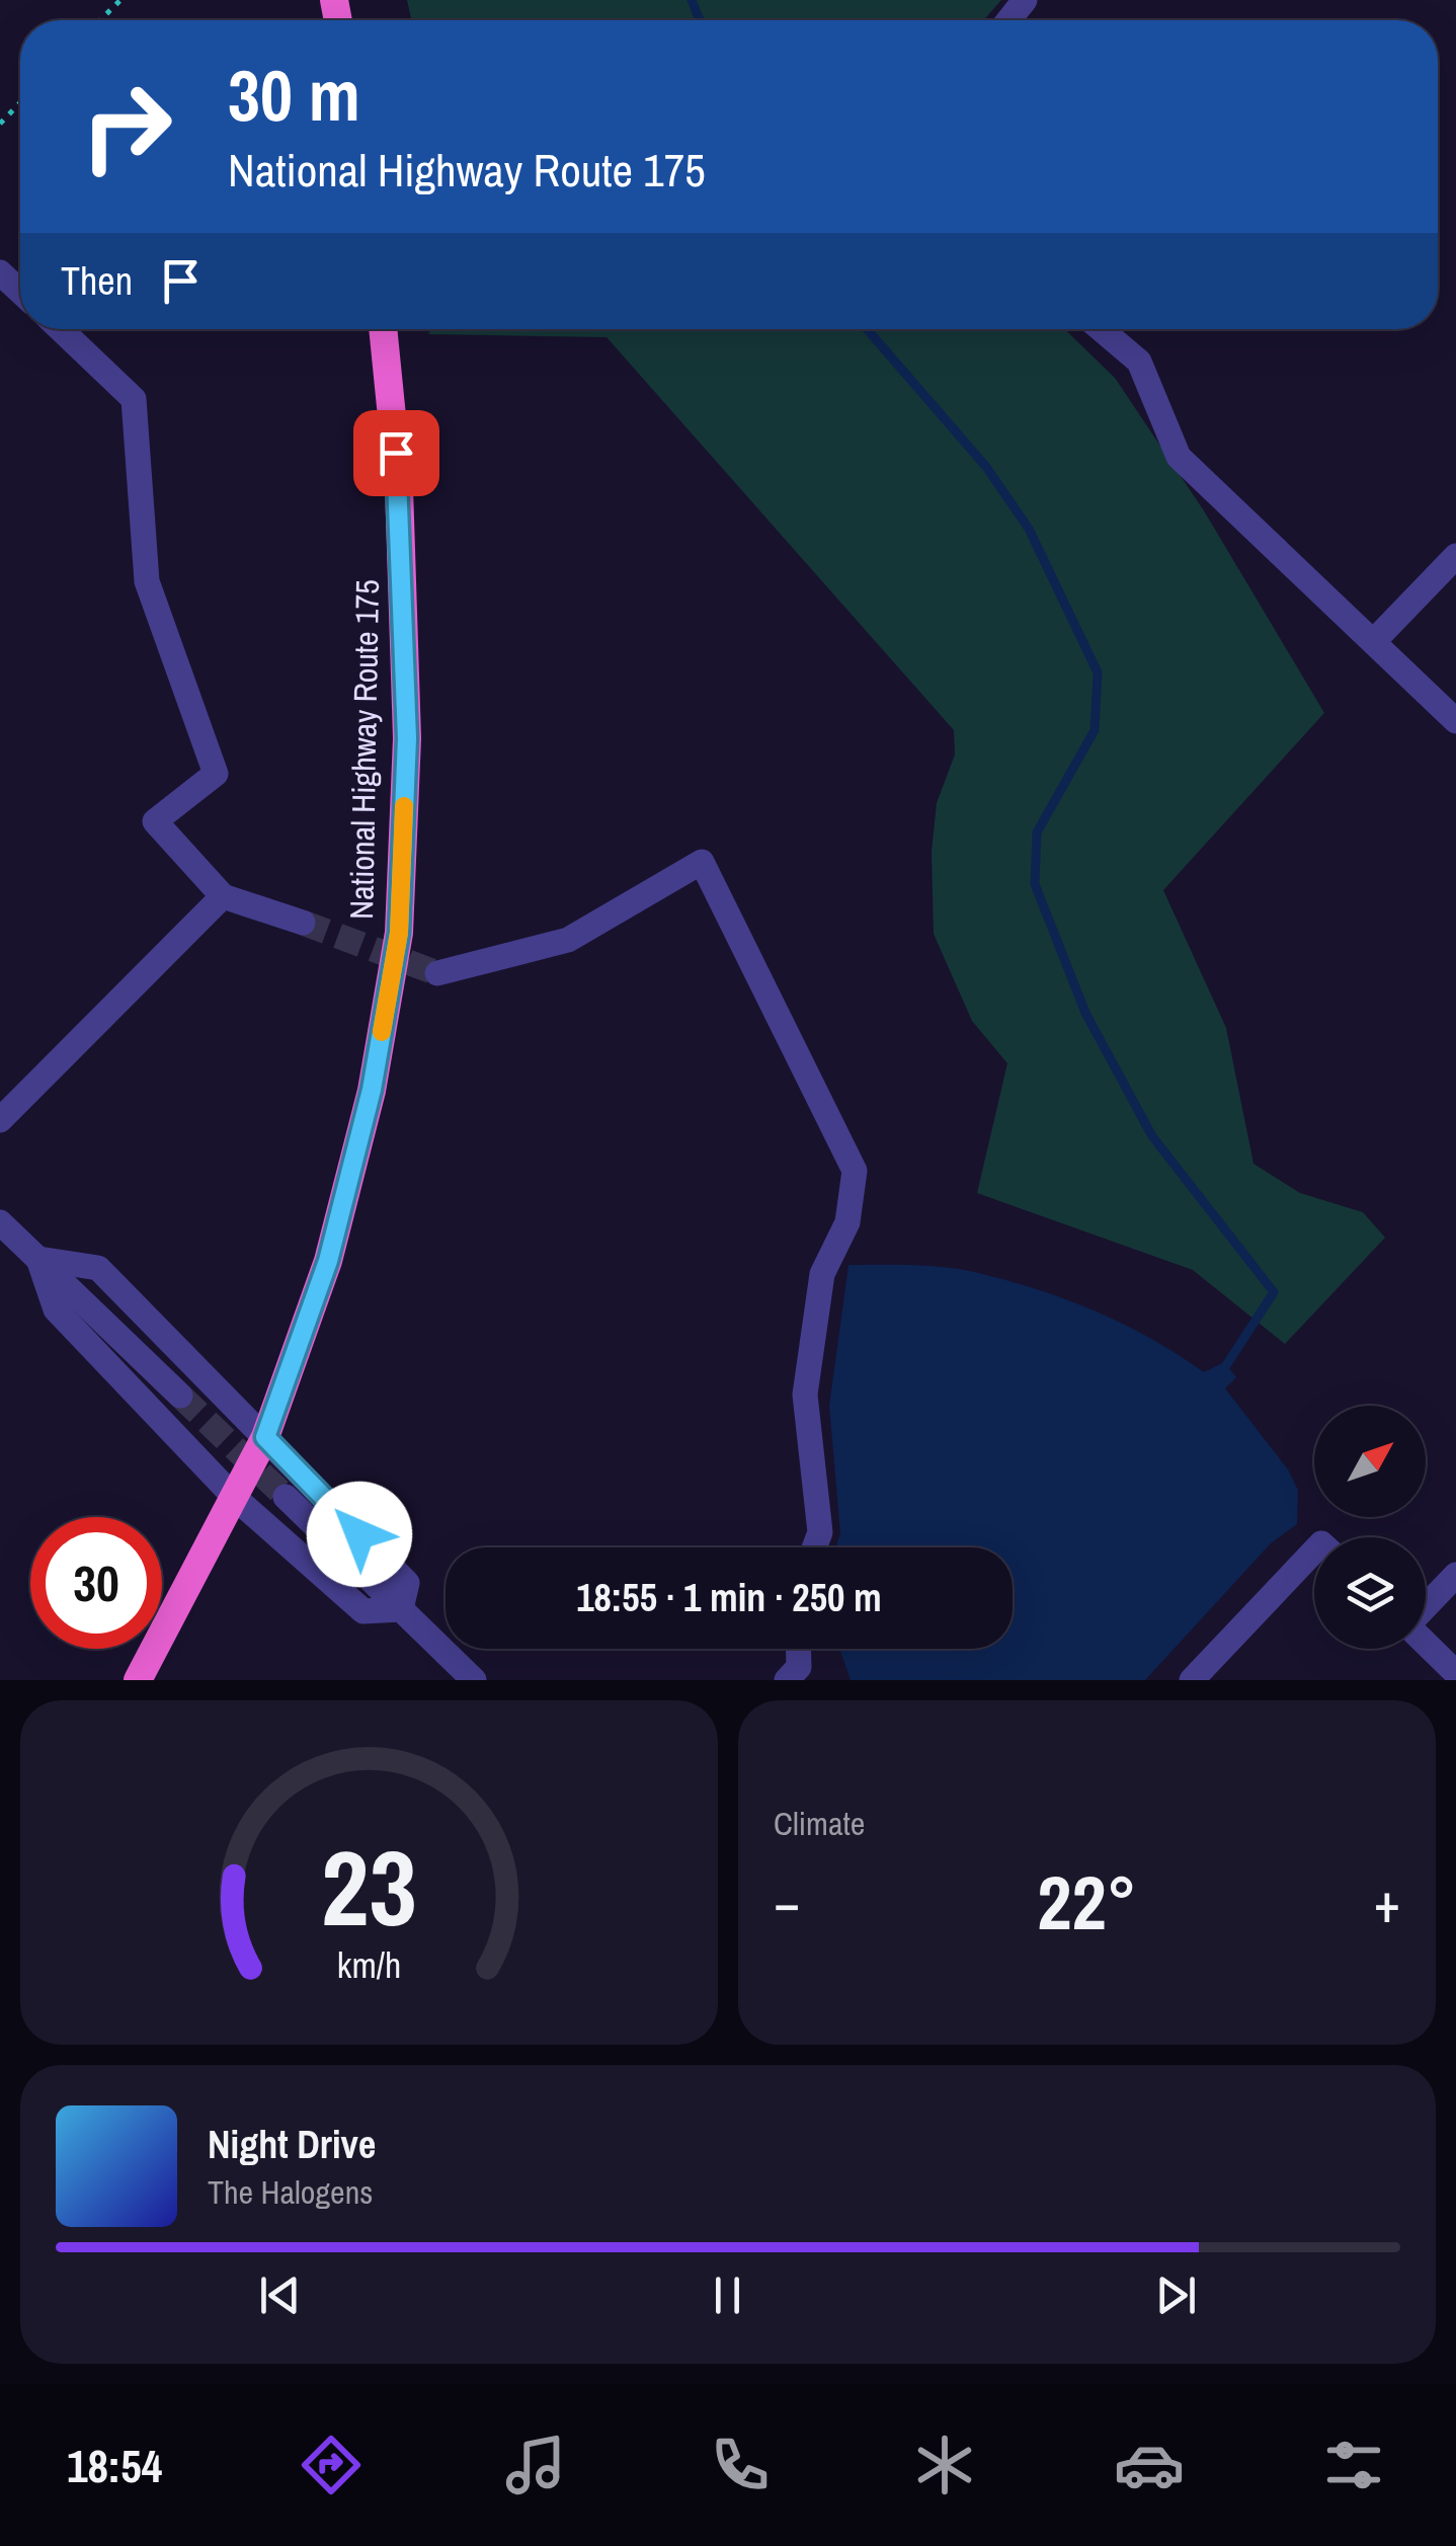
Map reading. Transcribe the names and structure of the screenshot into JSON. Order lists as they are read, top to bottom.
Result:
{
  "streets": {
    "highway": ["National Highway Route 175"]
  },
  "north": "top right",
  "page": {
    "turn": ["30 m", "National Highway Route 175"],
    "then": "Then",
    "limit": "30",
    "trip": "18:55 · 1 min · 250 m",
    "tile": "Climate",
    "heat": ["−", "22°", "+"],
    "song": ["Night Drive", "The Halogens"],
    "tabs": "18:54",
    "gauge": ["23", "km/h"]
  }
}
